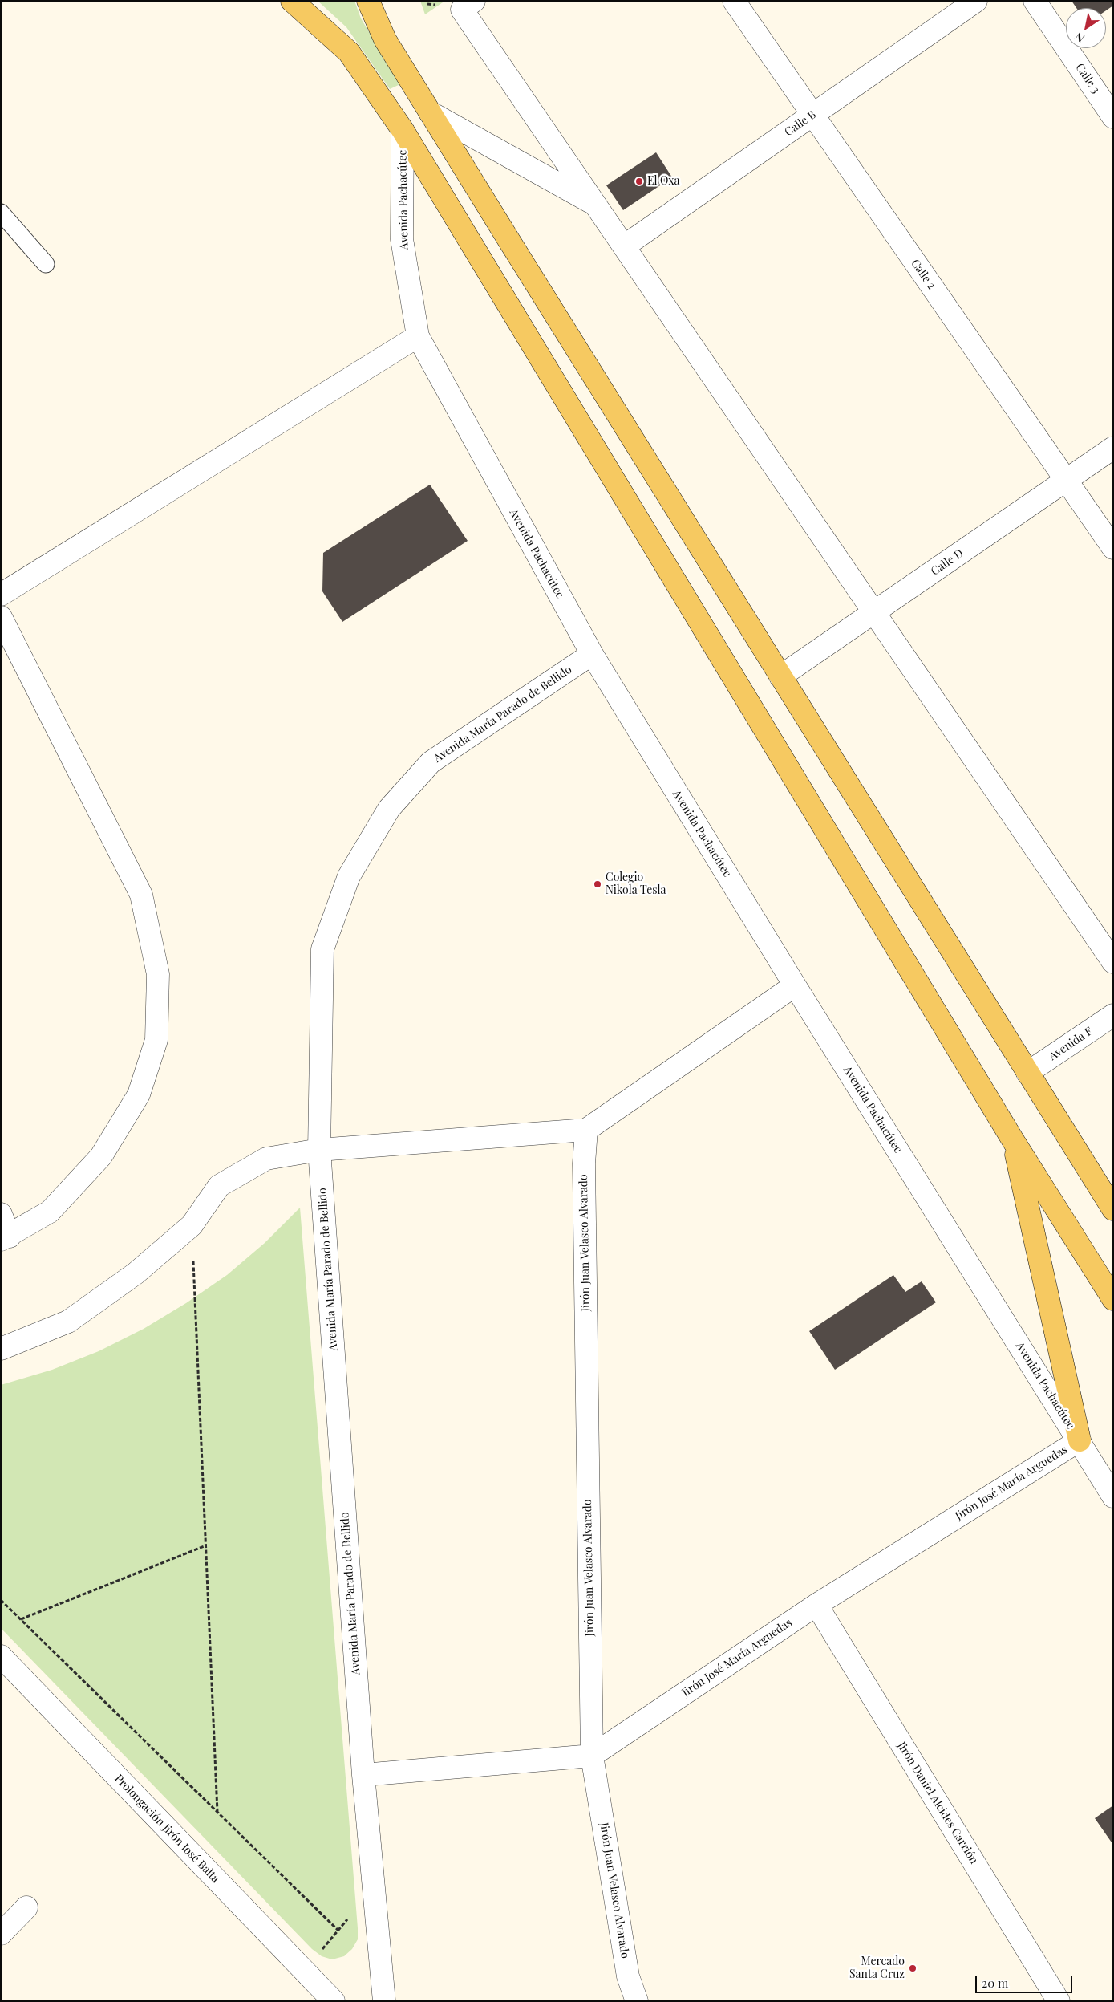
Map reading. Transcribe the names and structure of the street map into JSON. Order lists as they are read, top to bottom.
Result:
{
  "streets": {
    "main road": ["Avenida Pachacútec"],
    "street": [
      "Calle 3",
      "Calle B",
      "Calle 2",
      "Calle D",
      "Avenida María Parado de Bellido",
      "Avenida F",
      "Jirón Juan Velasco Alvarado",
      "Jirón José María Arguedas",
      "Jirón Daniel Alcides Carrión",
      "Prolongación Jirón José Balta"
    ]
  },
  "crossings": [
    ["Calle B", "Calle 2"],
    ["Avenida Pachacútec", "Avenida María Parado de Bellido"],
    ["Avenida Pachacútec", "Jirón José María Arguedas"],
    ["Calle 2", "Calle D"],
    ["Avenida María Parado de Bellido", "Jirón José María Arguedas"],
    ["Jirón Juan Velasco Alvarado", "Jirón José María Arguedas"],
    ["Jirón José María Arguedas", "Jirón Daniel Alcides Carrión"]
  ],
  "places": ["El Oxa", "Colegio Nikola Tesla", "Mercado Santa Cruz"],
  "scale_bar": "20 m",
  "north": "bottom left"
}
